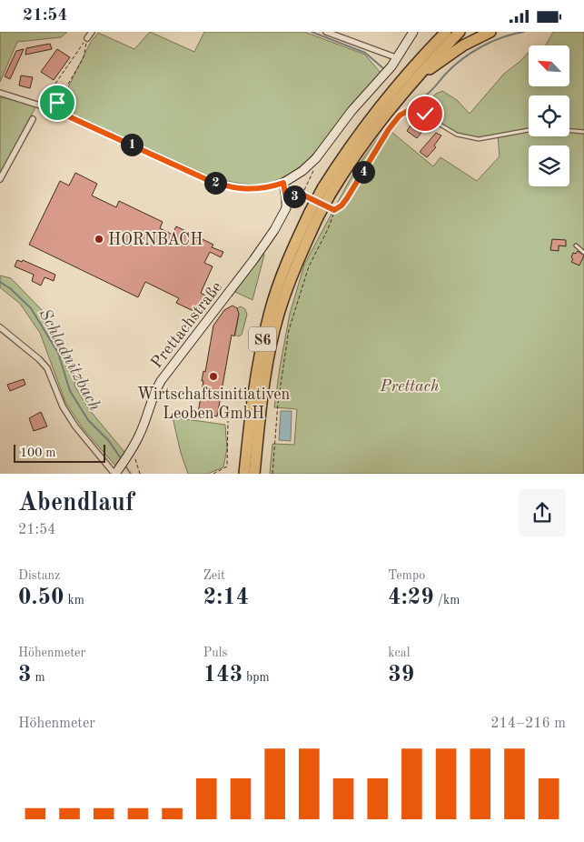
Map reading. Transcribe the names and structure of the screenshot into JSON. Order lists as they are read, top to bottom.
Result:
{
  "streets": {
    "highway": ["S6"],
    "street": ["Prettachstraße"]
  },
  "water": ["Schladnitzbach"],
  "parks": ["Prettach"],
  "places": ["HORNBACH", "Wirtschaftsinitiativen Leoben GmbH"],
  "scale_bar": "100 m",
  "north": "top left",
  "page": {
    "status": "21:54",
    "pins": [
      "1",
      "4",
      "2",
      "3"
    ],
    "scale": "100 m",
    "heading": ["Abendlauf", "21:54"],
    "stats": [
      ["Distanz", "0.50 km"],
      ["Zeit", "2:14"],
      ["Tempo", "4:29 /km"],
      ["Höhenmeter", "3 m"],
      ["Puls", "143 bpm"],
      ["kcal", "39"]
    ],
    "chart": ["Höhenmeter", "214–216 m"]
  }
}
